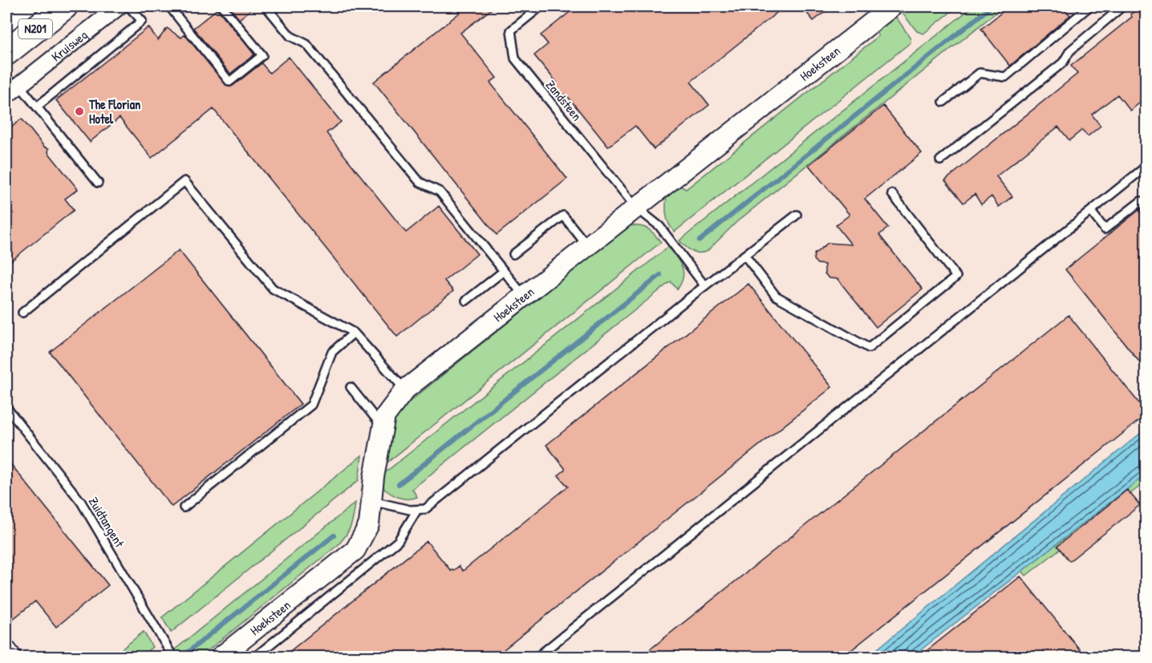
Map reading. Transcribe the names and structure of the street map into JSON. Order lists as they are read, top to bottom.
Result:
{
  "streets": {
    "highway": ["N201"],
    "street": ["Kruisweg", "Hoeksteen"],
    "lane": ["Zandsteen", "Zuidtangent"]
  },
  "crossings": [
    ["Hoeksteen", "Zandsteen"]
  ],
  "places": ["The Florian Hotel"]
}
